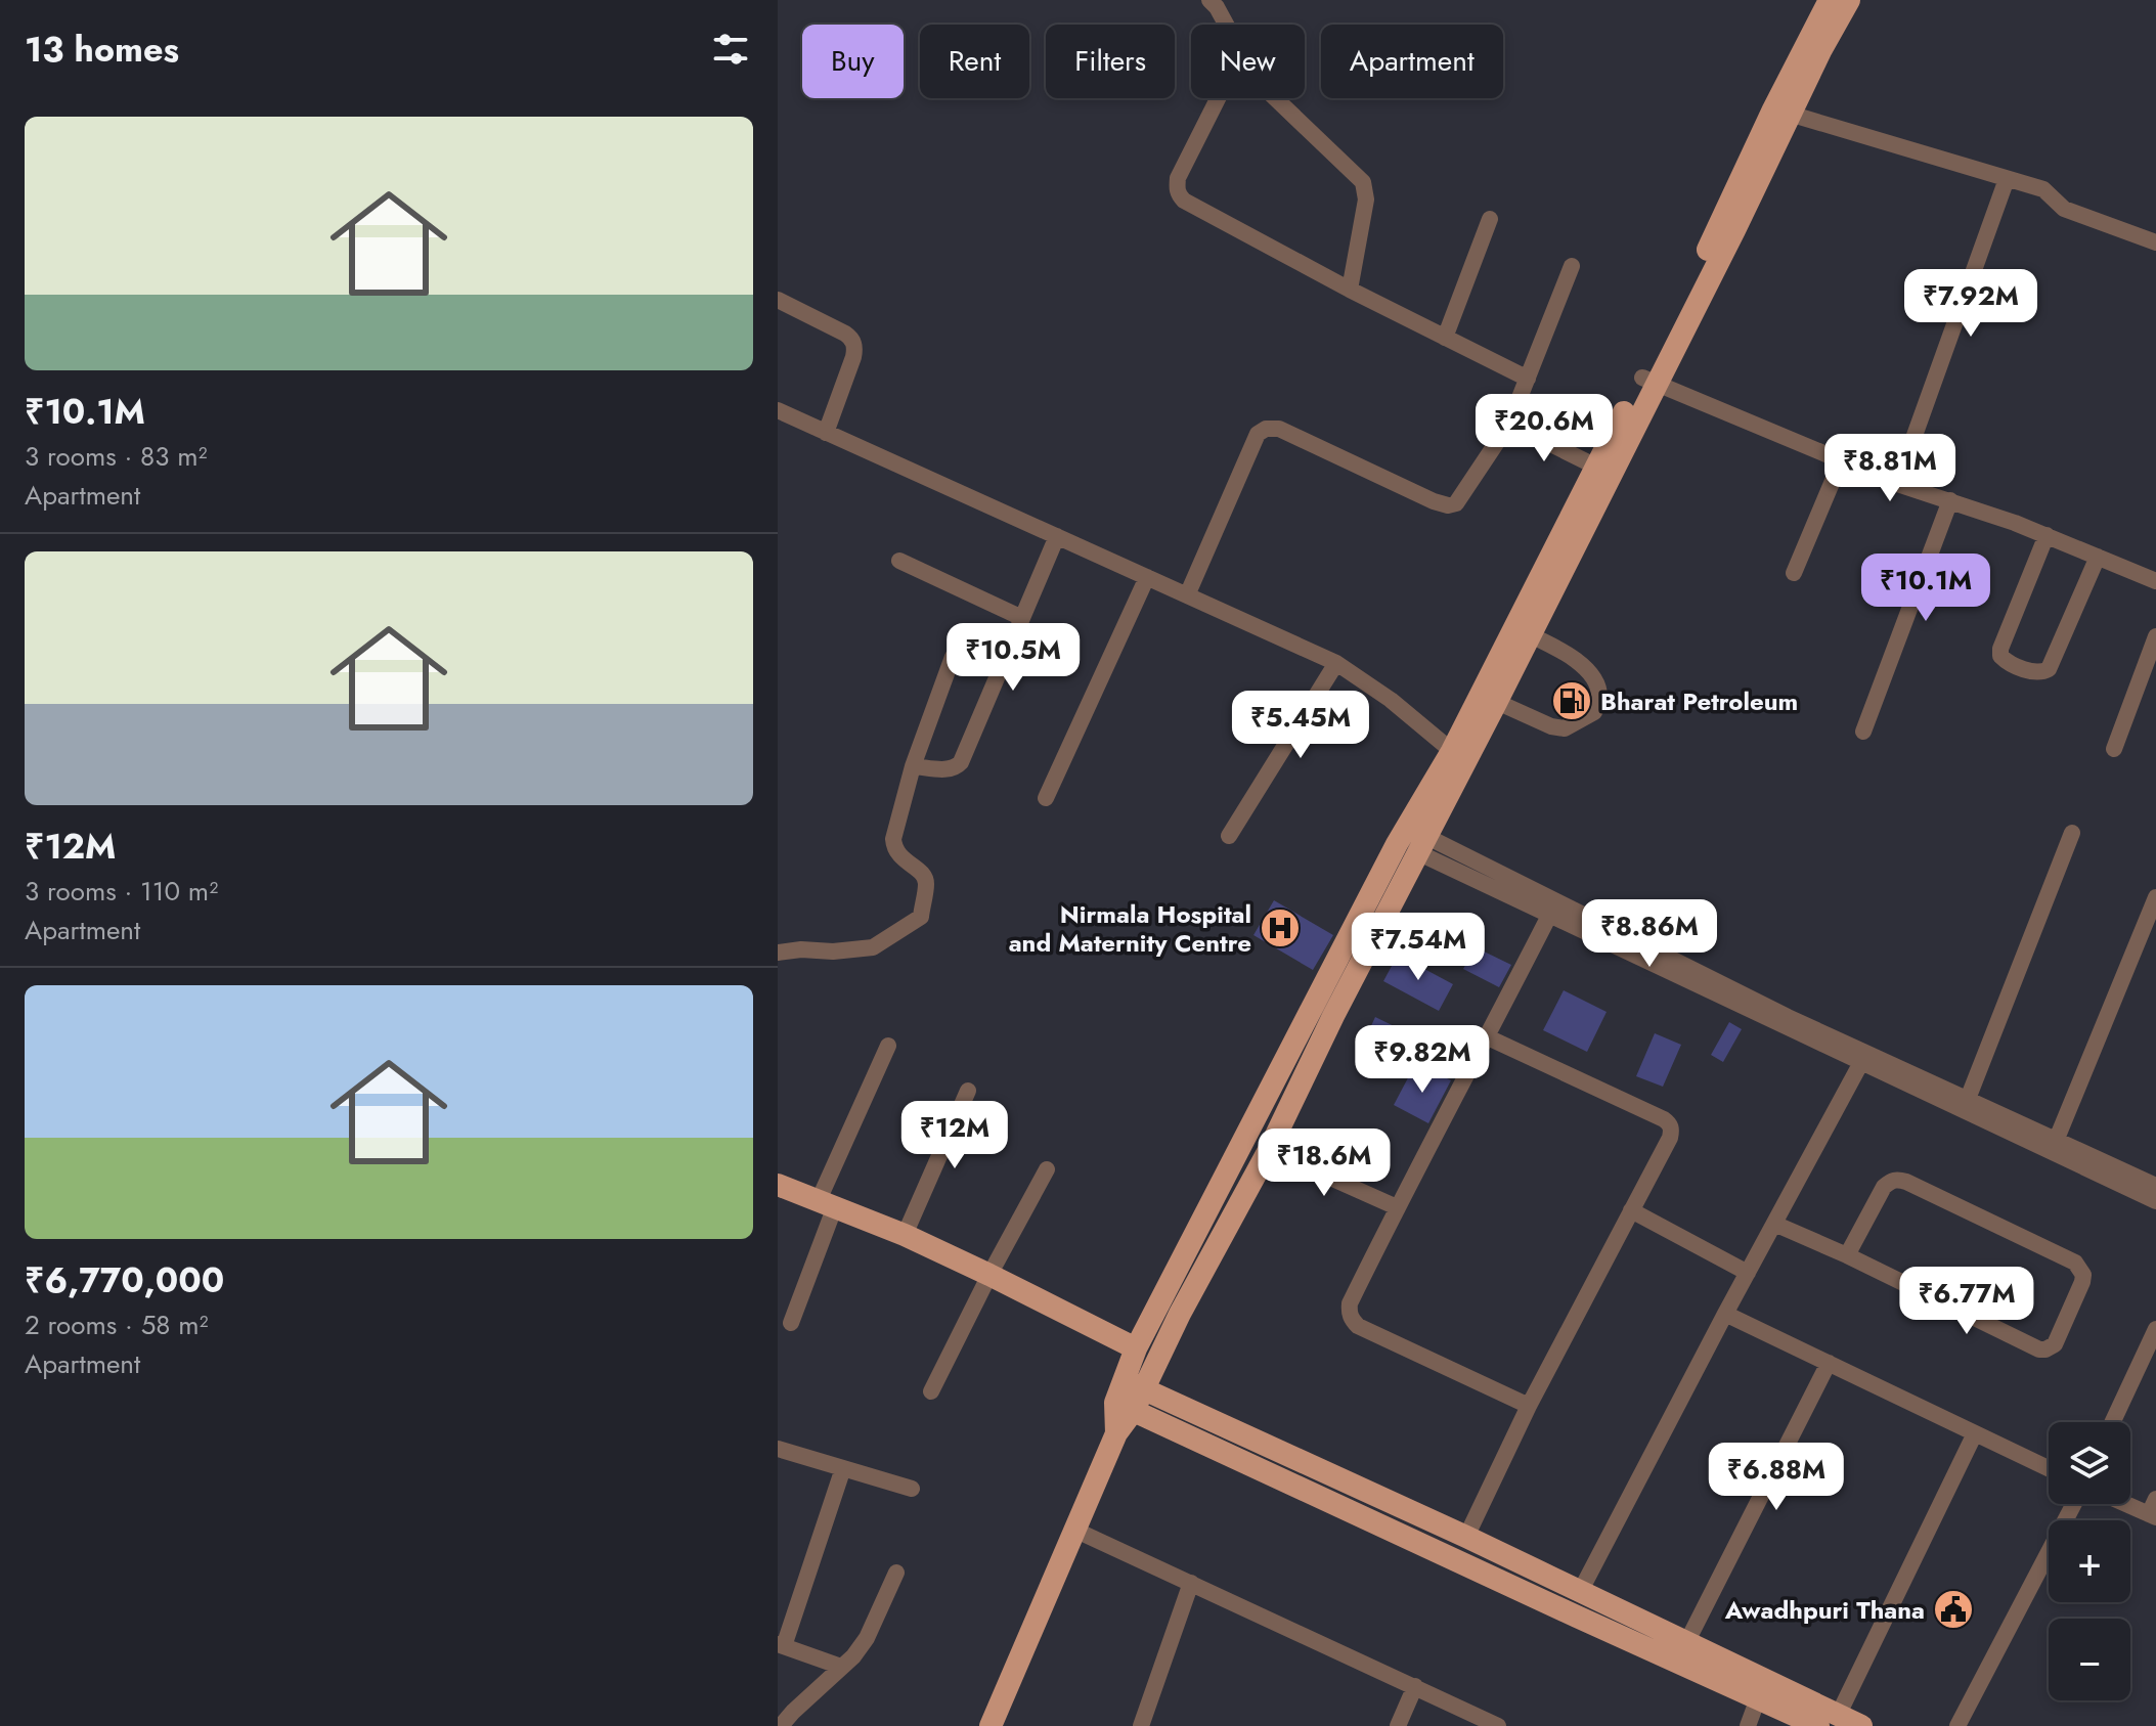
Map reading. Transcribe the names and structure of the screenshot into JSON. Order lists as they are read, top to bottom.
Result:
{
  "places": {
    "fuel station": ["Bharat Petroleum"],
    "hospital": ["Nirmala Hospital and Maternity Centre"],
    "public building": ["Awadhpuri Thana"]
  },
  "page": {
    "heading": "13 homes",
    "chip": [
      "Buy",
      "Rent",
      "Filters",
      "New",
      "Apartment"
    ],
    "list": [
      {
        "name": "₹10.1M",
        "note": "3 rooms · 83 m² · Apartment"
      },
      {
        "name": "₹12M",
        "note": "3 rooms · 110 m² · Apartment"
      },
      {
        "name": "₹6,770,000",
        "note": "2 rooms · 58 m² · Apartment"
      }
    ],
    "price": [
      "₹7.92M",
      "₹20.6M",
      "₹8.81M",
      "₹10.1M",
      "₹10.5M",
      "₹5.45M",
      "₹8.86M",
      "₹7.54M",
      "₹9.82M",
      "₹12M",
      "₹18.6M",
      "₹6.77M",
      "₹6.88M"
    ],
    "map_buttons": ["+", "−"]
  }
}
